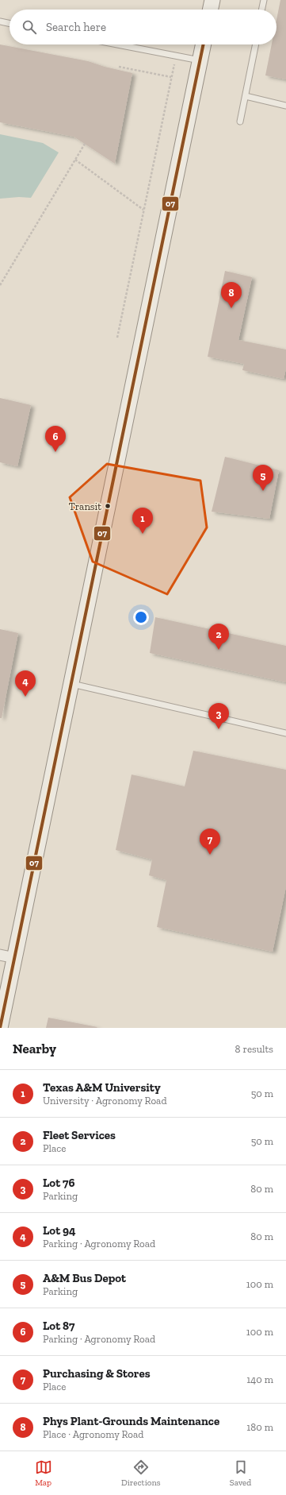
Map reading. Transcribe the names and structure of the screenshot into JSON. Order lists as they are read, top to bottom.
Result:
{
  "places": ["Transit"],
  "lines": ["transit line 07"],
  "page": {
    "search": "Search here",
    "pins": [
      "8",
      "6",
      "5",
      "1",
      "2",
      "4",
      "3",
      "7"
    ],
    "heading": ["Nearby", "8 results"],
    "list": [
      {
        "mark": "1",
        "name": "Texas A&M University",
        "note": "University · Agronomy Road",
        "value": "50 m"
      },
      {
        "mark": "2",
        "name": "Fleet Services",
        "note": "Place",
        "value": "50 m"
      },
      {
        "mark": "3",
        "name": "Lot 76",
        "note": "Parking",
        "value": "80 m"
      },
      {
        "mark": "4",
        "name": "Lot 94",
        "note": "Parking · Agronomy Road",
        "value": "80 m"
      },
      {
        "mark": "5",
        "name": "A&M Bus Depot",
        "note": "Parking",
        "value": "100 m"
      },
      {
        "mark": "6",
        "name": "Lot 87",
        "note": "Parking · Agronomy Road",
        "value": "100 m"
      },
      {
        "mark": "7",
        "name": "Purchasing & Stores",
        "note": "Place",
        "value": "140 m"
      },
      {
        "mark": "8",
        "name": "Phys Plant-Grounds Maintenance",
        "note": "Place · Agronomy Road",
        "value": "180 m"
      }
    ],
    "nav": ["Map", "Directions", "Saved"]
  }
}
